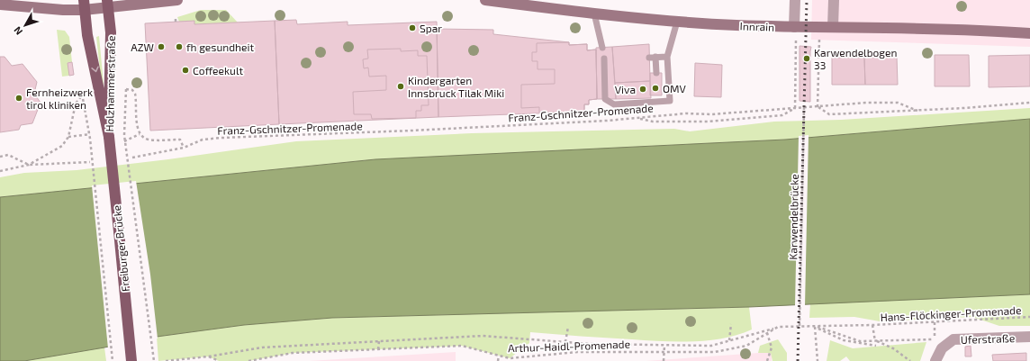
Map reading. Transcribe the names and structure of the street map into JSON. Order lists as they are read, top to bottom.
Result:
{
  "streets": {
    "main road": ["Innrain", "Holzhammerstraße", "Freiburger Brücke"],
    "street": ["Uferstraße"],
    "path": [
      "Franz-Gschnitzer-Promenade",
      "Karwendelbrücke",
      "Hans-Flöckinger-Promenade",
      "Arthur-Haidl-Promenade"
    ]
  },
  "crossings": [
    ["Holzhammerstraße", "Freiburger Brücke"],
    ["Franz-Gschnitzer-Promenade", "Karwendelbrücke"],
    ["Karwendelbrücke", "Arthur-Haidl-Promenade"],
    ["Hans-Flöckinger-Promenade", "Arthur-Haidl-Promenade"]
  ],
  "places": [
    "Spar",
    "AZW",
    "fh gesundheit",
    "Karwendelbogen 33",
    "Coffeekult",
    "Kindergarten Innsbruck Tilak Miki",
    "OMV",
    "Viva",
    "Fernheizwerk tirol kliniken"
  ],
  "north": "bottom left"
}
